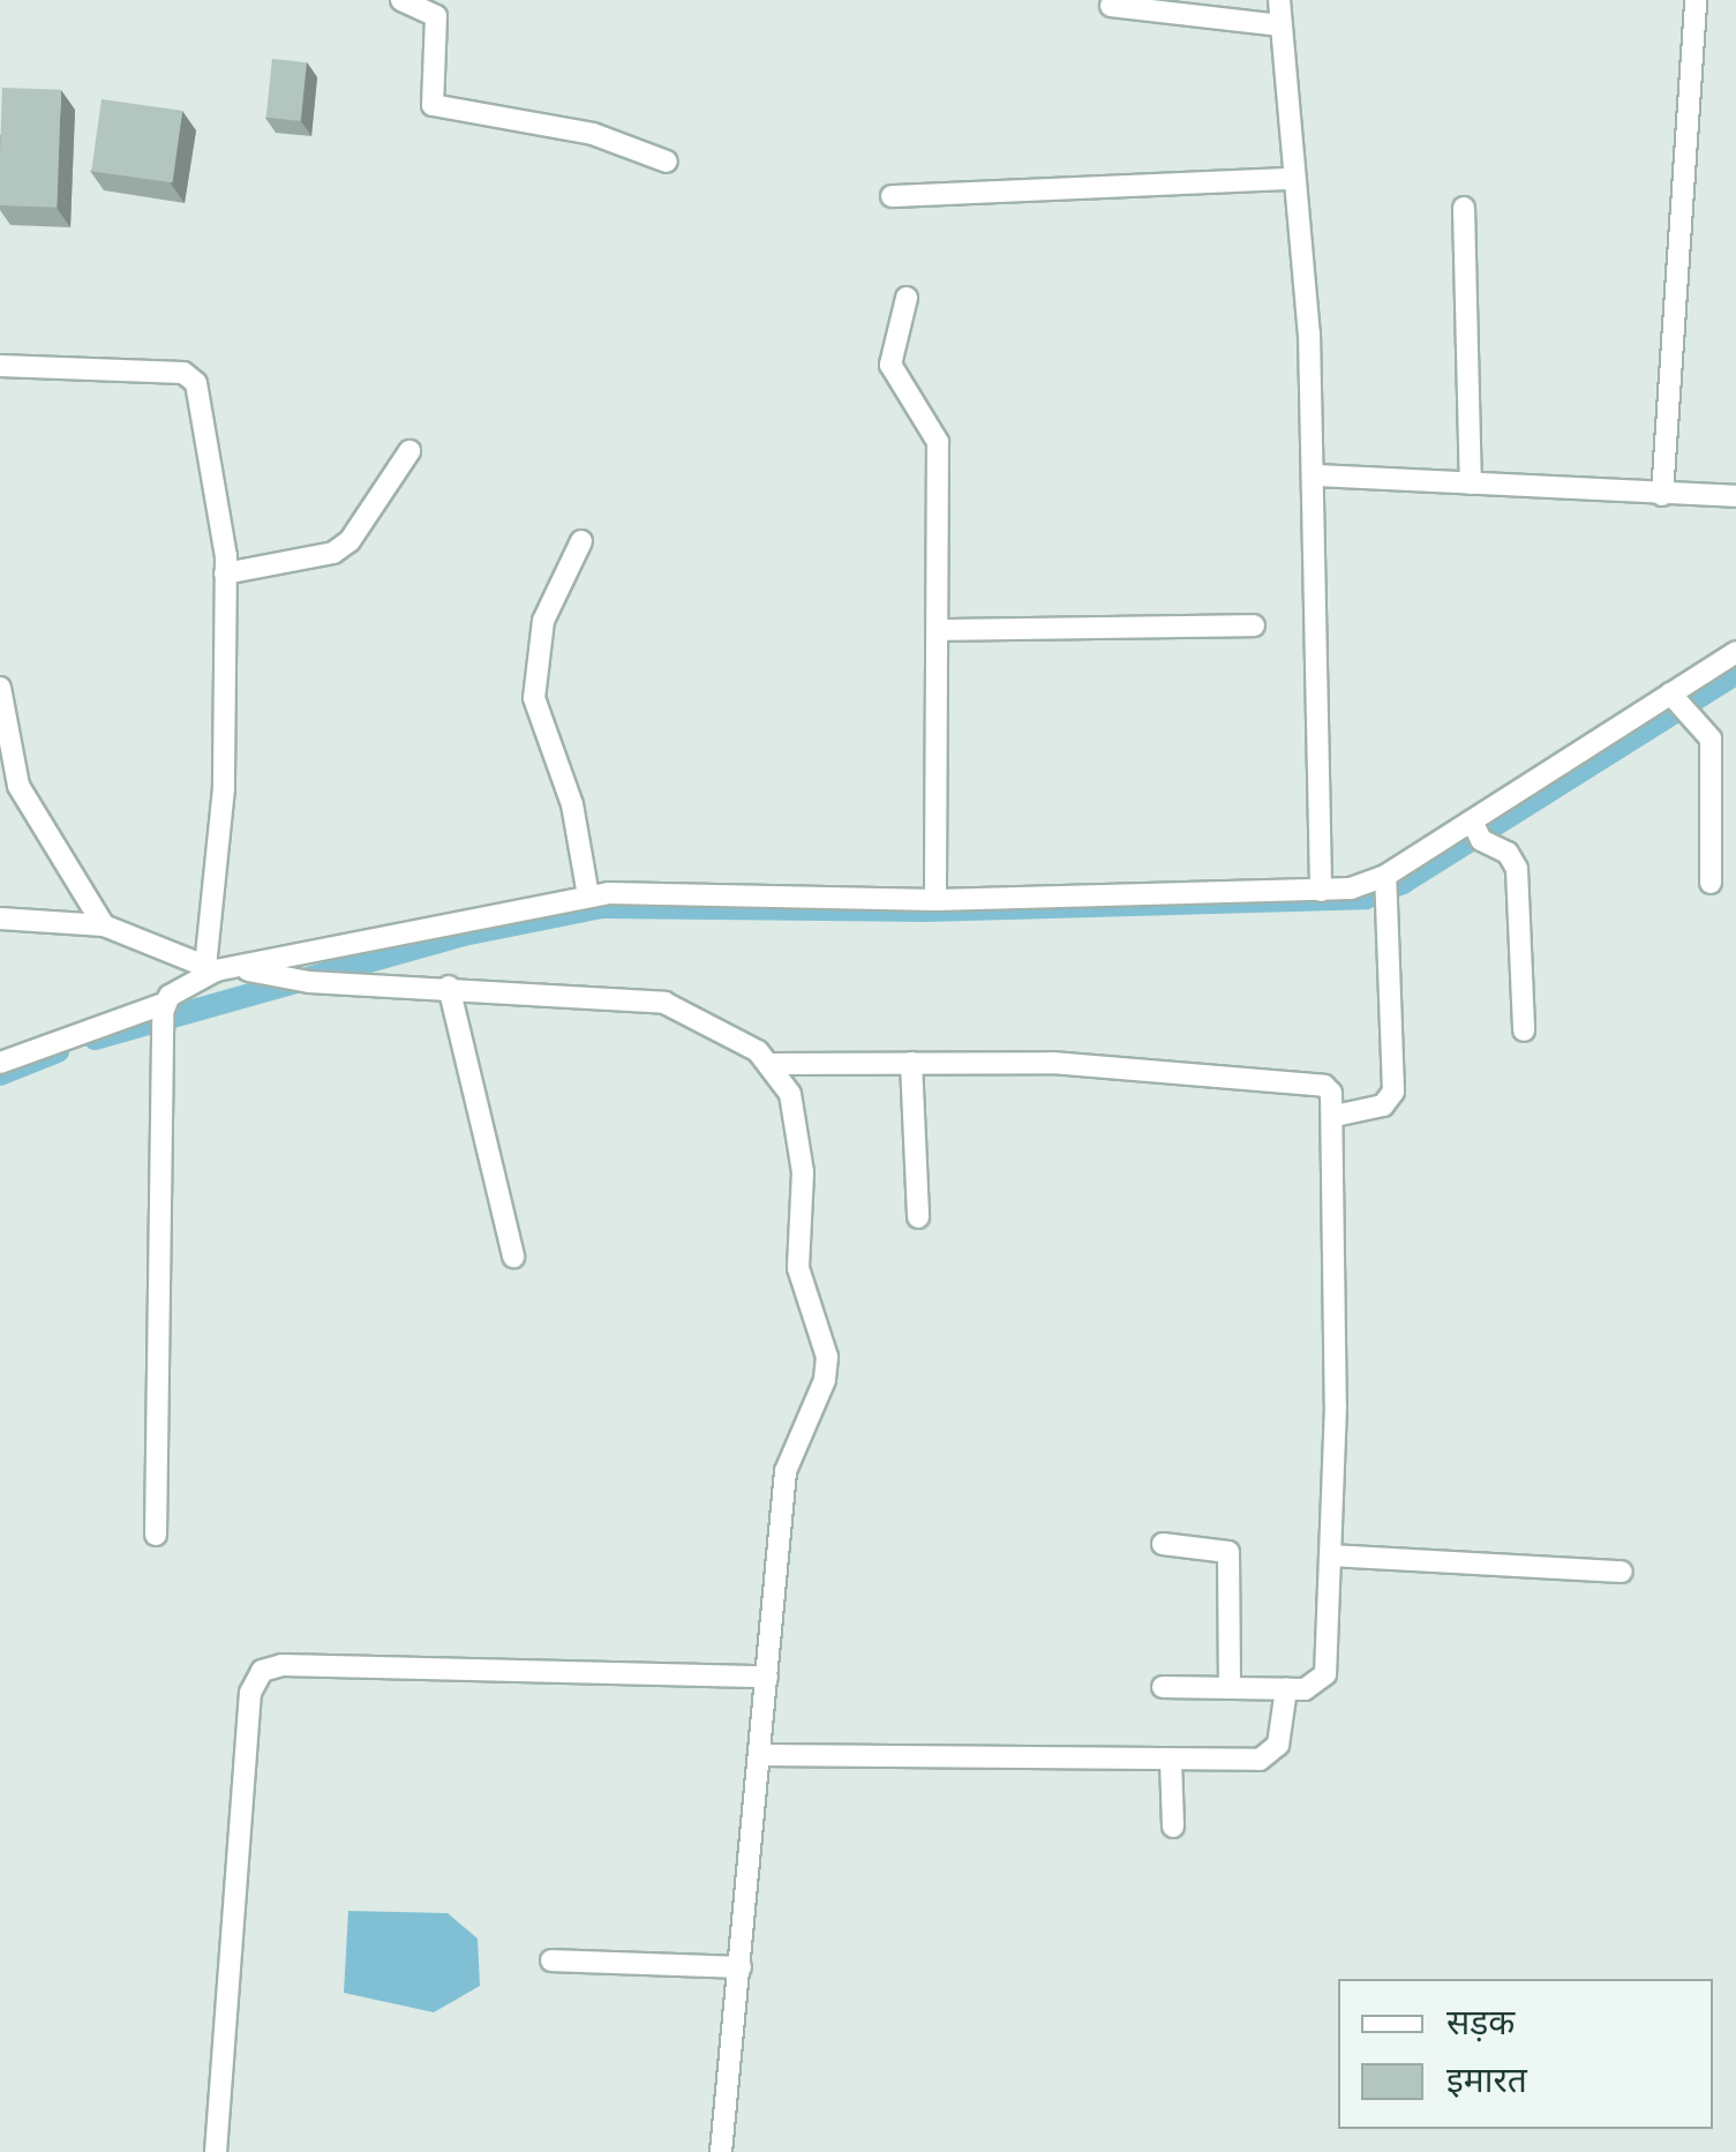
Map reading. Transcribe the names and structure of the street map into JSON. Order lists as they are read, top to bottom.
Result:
{
  "legend": ["सड़क", "इमारत"]
}
